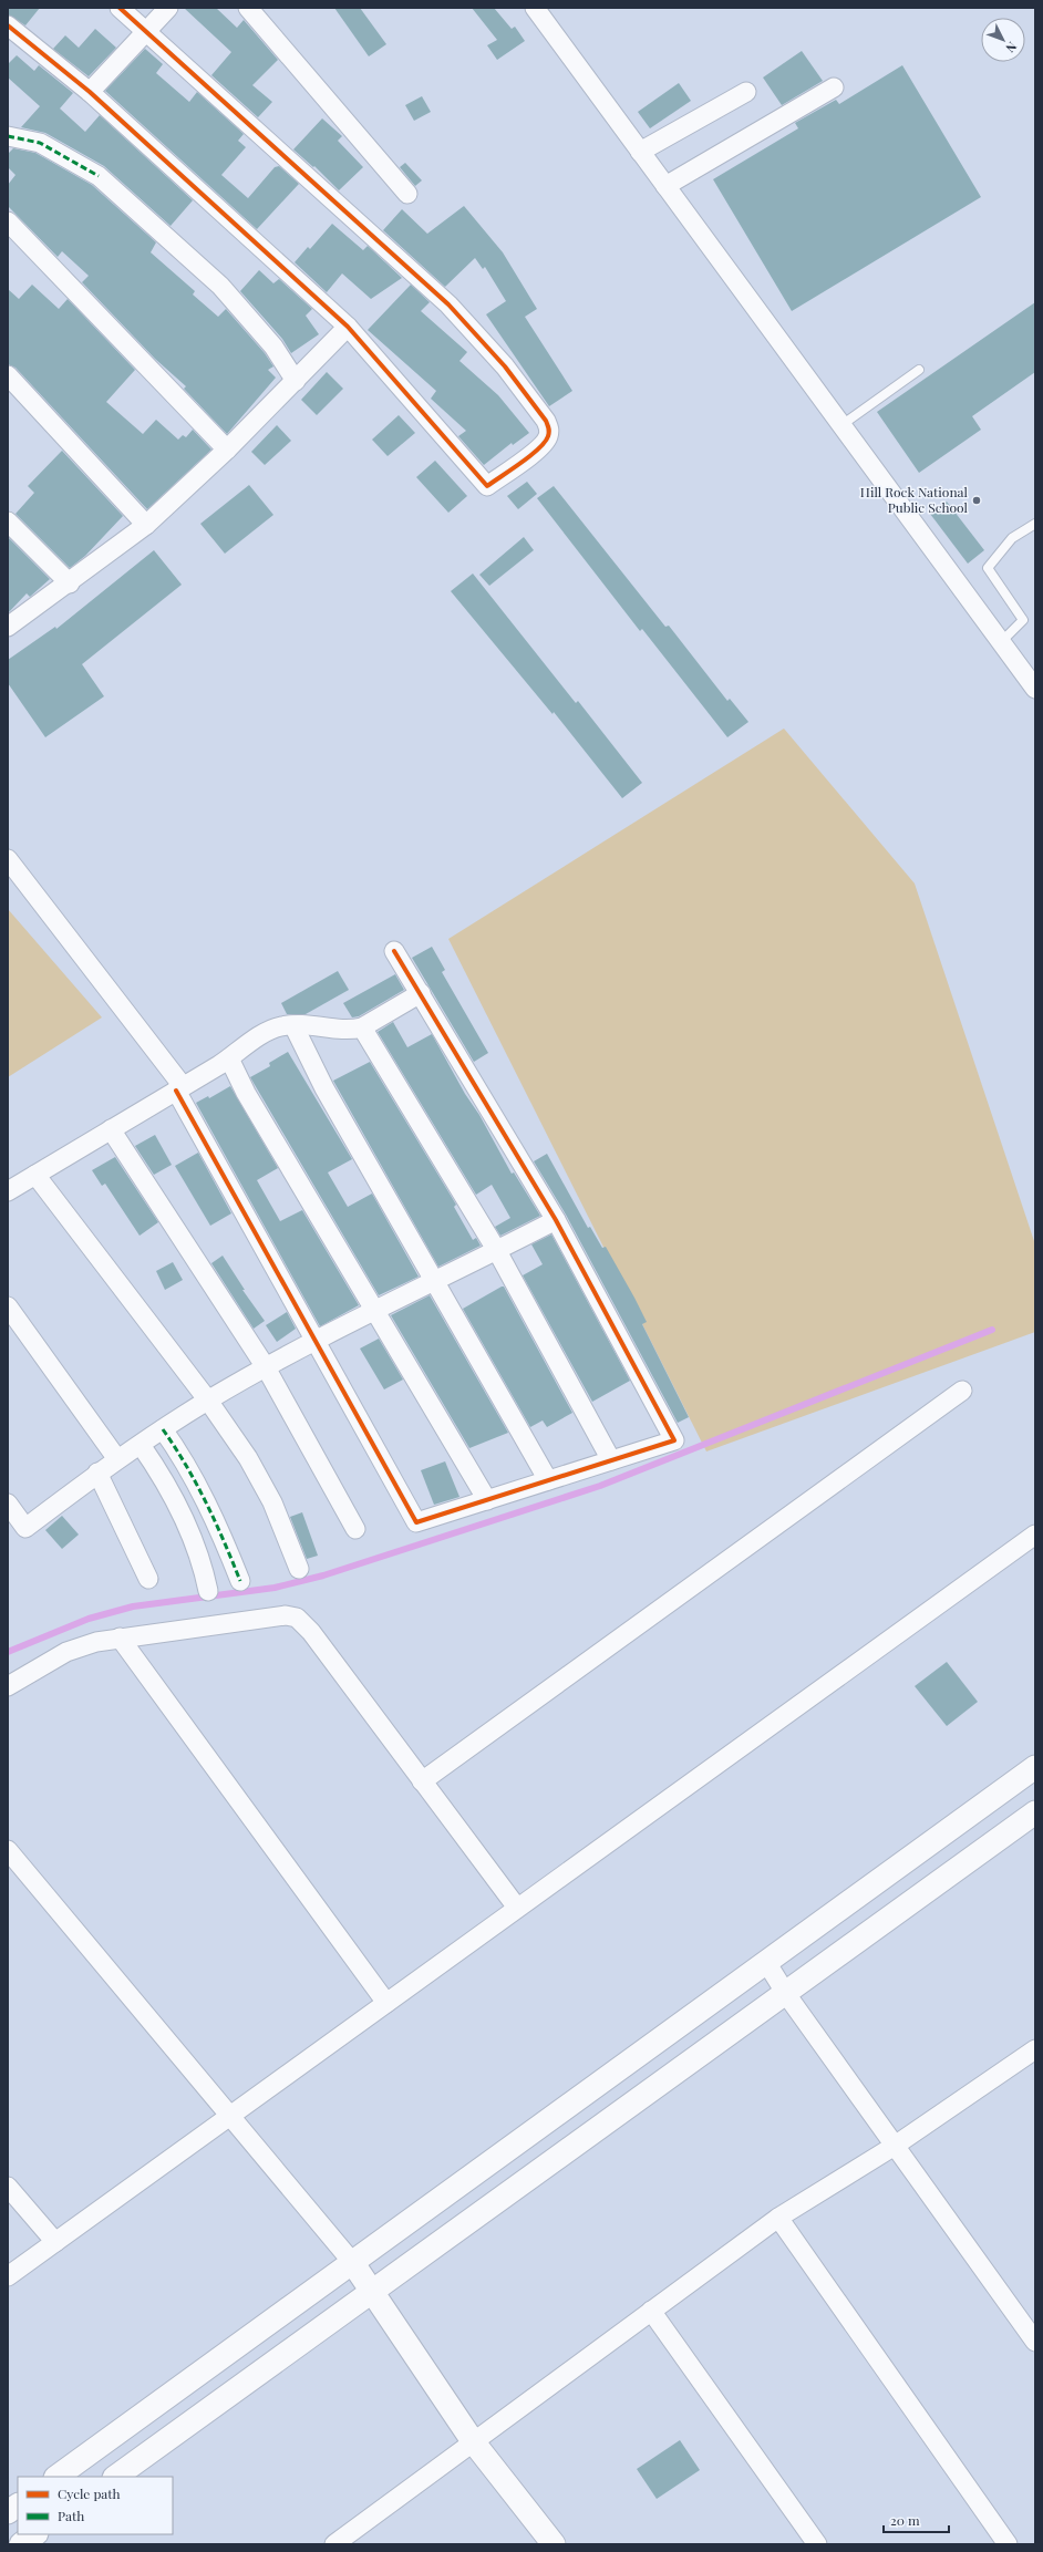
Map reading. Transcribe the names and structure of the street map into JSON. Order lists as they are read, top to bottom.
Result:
{
  "places": ["Hill Rock National Public School"],
  "legend": ["Cycle path", "Path"],
  "scale_bar": "20 m",
  "north": "bottom right"
}
